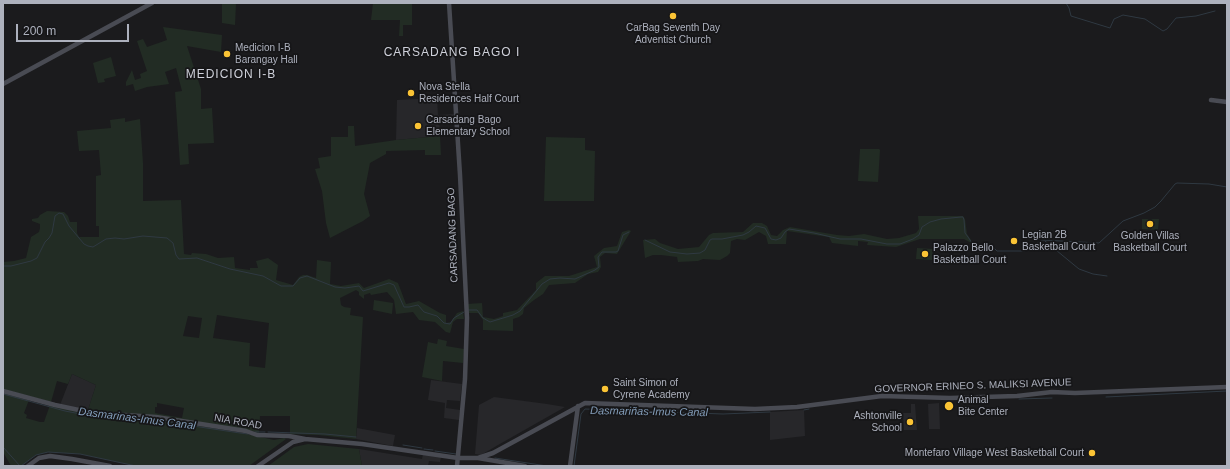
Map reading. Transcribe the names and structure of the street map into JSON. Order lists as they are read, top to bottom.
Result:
{
  "streets": {
    "main road": ["CARSADANG BAGO", "GOVERNOR ERINEO S. MALIKSI AVENUE", "NIA ROAD"]
  },
  "crossings": [
    ["CARSADANG BAGO", "GOVERNOR ERINEO S. MALIKSI AVENUE"],
    ["GOVERNOR ERINEO S. MALIKSI AVENUE", "NIA ROAD"]
  ],
  "districts": ["CARSADANG BAGO I", "MEDICION I-B"],
  "water": ["Dasmariñas-Imus Canal", "Dasmarinas-Imus Canal"],
  "places": [
    "CarBag Seventh Day Adventist Church",
    "Medicion I-B Barangay Hall",
    "Nova Stella Residences Half Court",
    "Carsadang Bago Elementary School",
    "Golden Villas Basketball Court",
    "Legian 2B Basketball Court",
    "Palazzo Bello Basketball Court",
    "Saint Simon of Cyrene Academy",
    "Animal Bite Center",
    "Ashtonville School",
    "Montefaro Village West Basketball Court"
  ],
  "scale_bar": "200 m"
}
